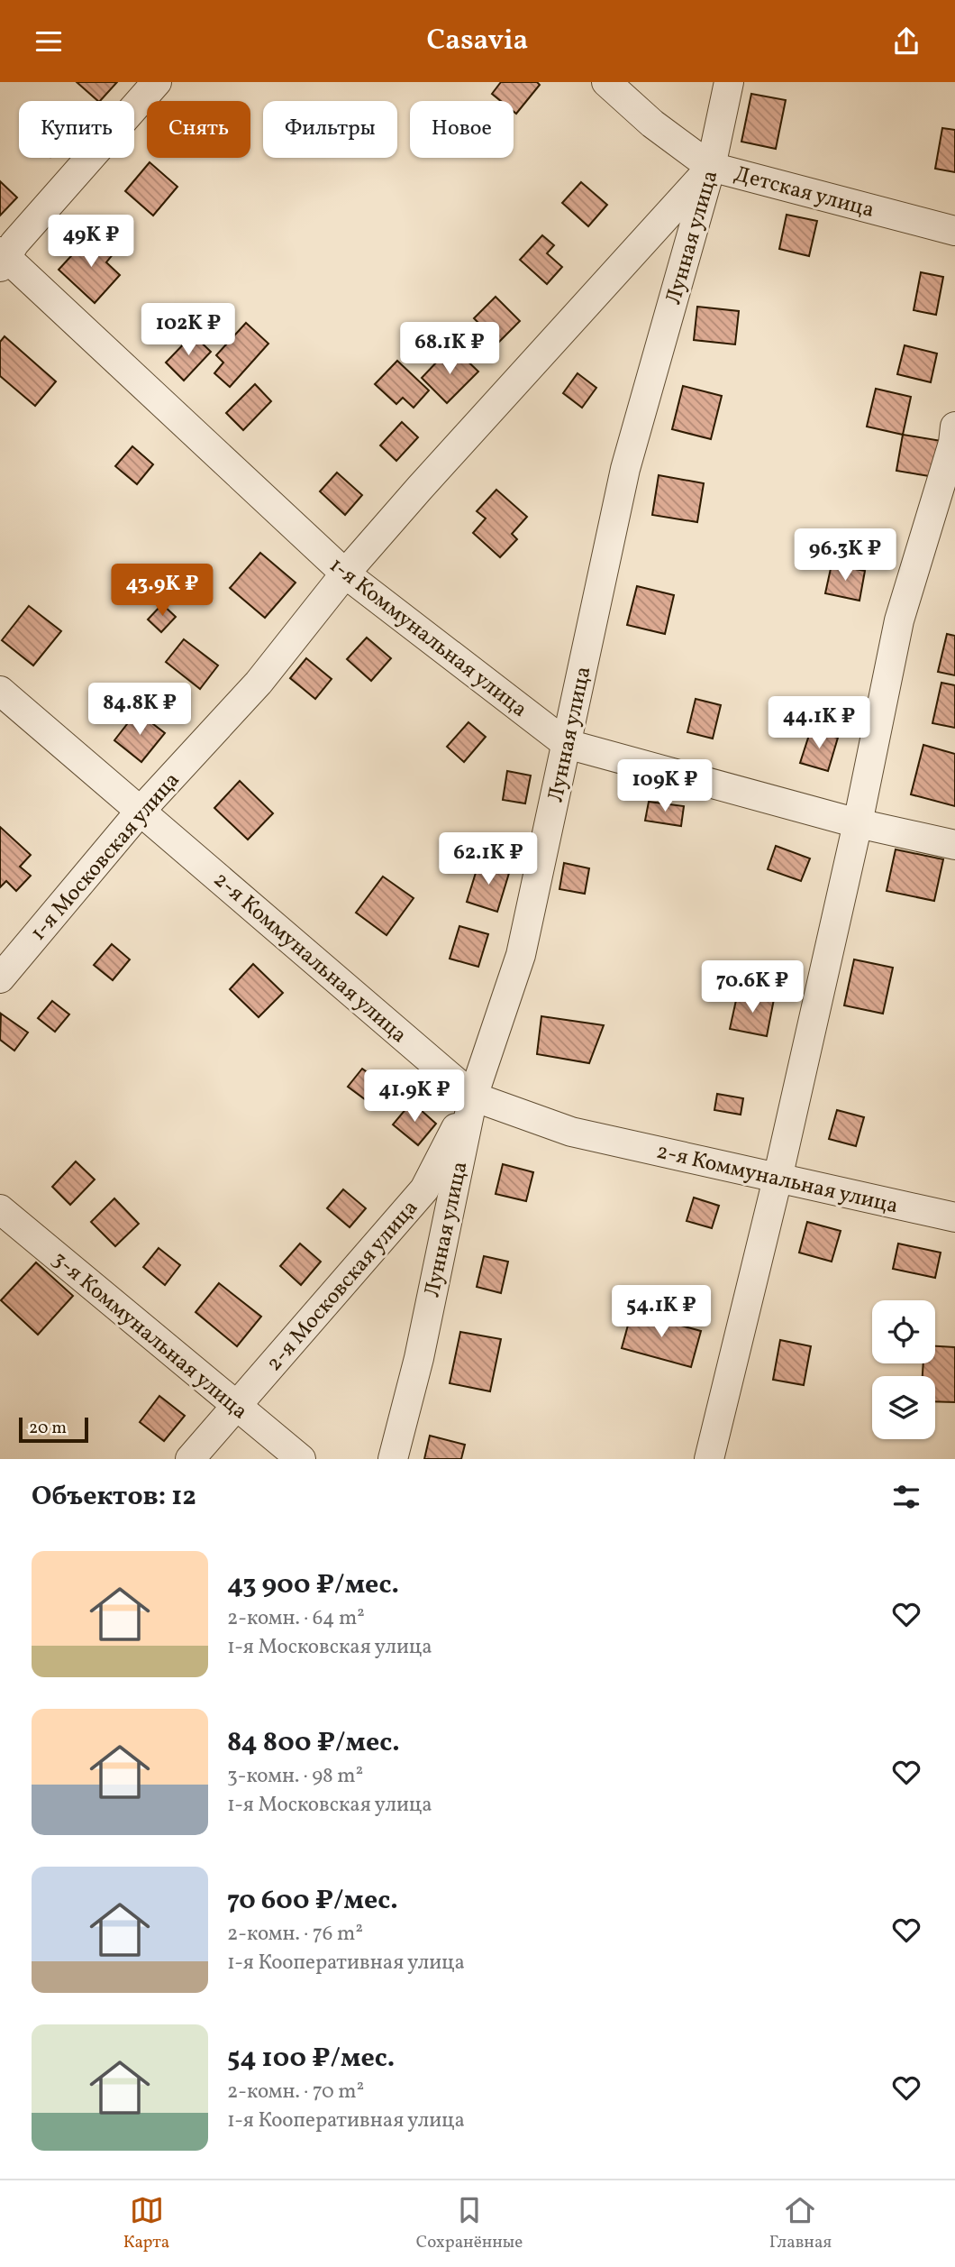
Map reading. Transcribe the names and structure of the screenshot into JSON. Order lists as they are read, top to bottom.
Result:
{
  "streets": {
    "street": [
      "Детская улица",
      "Лунная улица",
      "1-я Коммунальная улица",
      "1-я Московская улица",
      "2-я Коммунальная улица",
      "2-я Московская улица",
      "3-я Коммунальная улица"
    ]
  },
  "crossings": [
    ["Детская улица", "Лунная улица"],
    ["Детская улица", "1-я Московская улица"],
    ["Лунная улица", "1-я Коммунальная улица"],
    ["Лунная улица", "1-я Московская улица"],
    ["Лунная улица", "2-я Коммунальная улица"],
    ["Лунная улица", "2-я Московская улица"],
    ["1-я Коммунальная улица", "1-я Московская улица"],
    ["1-я Московская улица", "2-я Коммунальная улица"],
    ["2-я Коммунальная улица", "2-я Московская улица"],
    ["2-я Московская улица", "3-я Коммунальная улица"]
  ],
  "scale_bar": "20 m",
  "page": {
    "header": "Casavia",
    "chip": [
      "Купить",
      "Снять",
      "Фильтры",
      "Новое"
    ],
    "price": [
      "49K ₽",
      "102K ₽",
      "68.1K ₽",
      "96.3K ₽",
      "43.9K ₽",
      "84.8K ₽",
      "44.1K ₽",
      "109K ₽",
      "62.1K ₽",
      "70.6K ₽",
      "41.9K ₽",
      "54.1K ₽"
    ],
    "scale": "20 m",
    "heading": "Объектов: 12",
    "list": [
      {
        "name": "43 900 ₽/мес.",
        "note": "2-комн. · 64 m² · 1-я Московская улица"
      },
      {
        "name": "84 800 ₽/мес.",
        "note": "3-комн. · 98 m² · 1-я Московская улица"
      },
      {
        "name": "70 600 ₽/мес.",
        "note": "2-комн. · 76 m² · 1-я Кооперативная улица"
      },
      {
        "name": "54 100 ₽/мес.",
        "note": "2-комн. · 70 m² · 1-я Кооперативная улица"
      }
    ],
    "tabs": ["Карта", "Сохранённые", "Главная"]
  }
}
